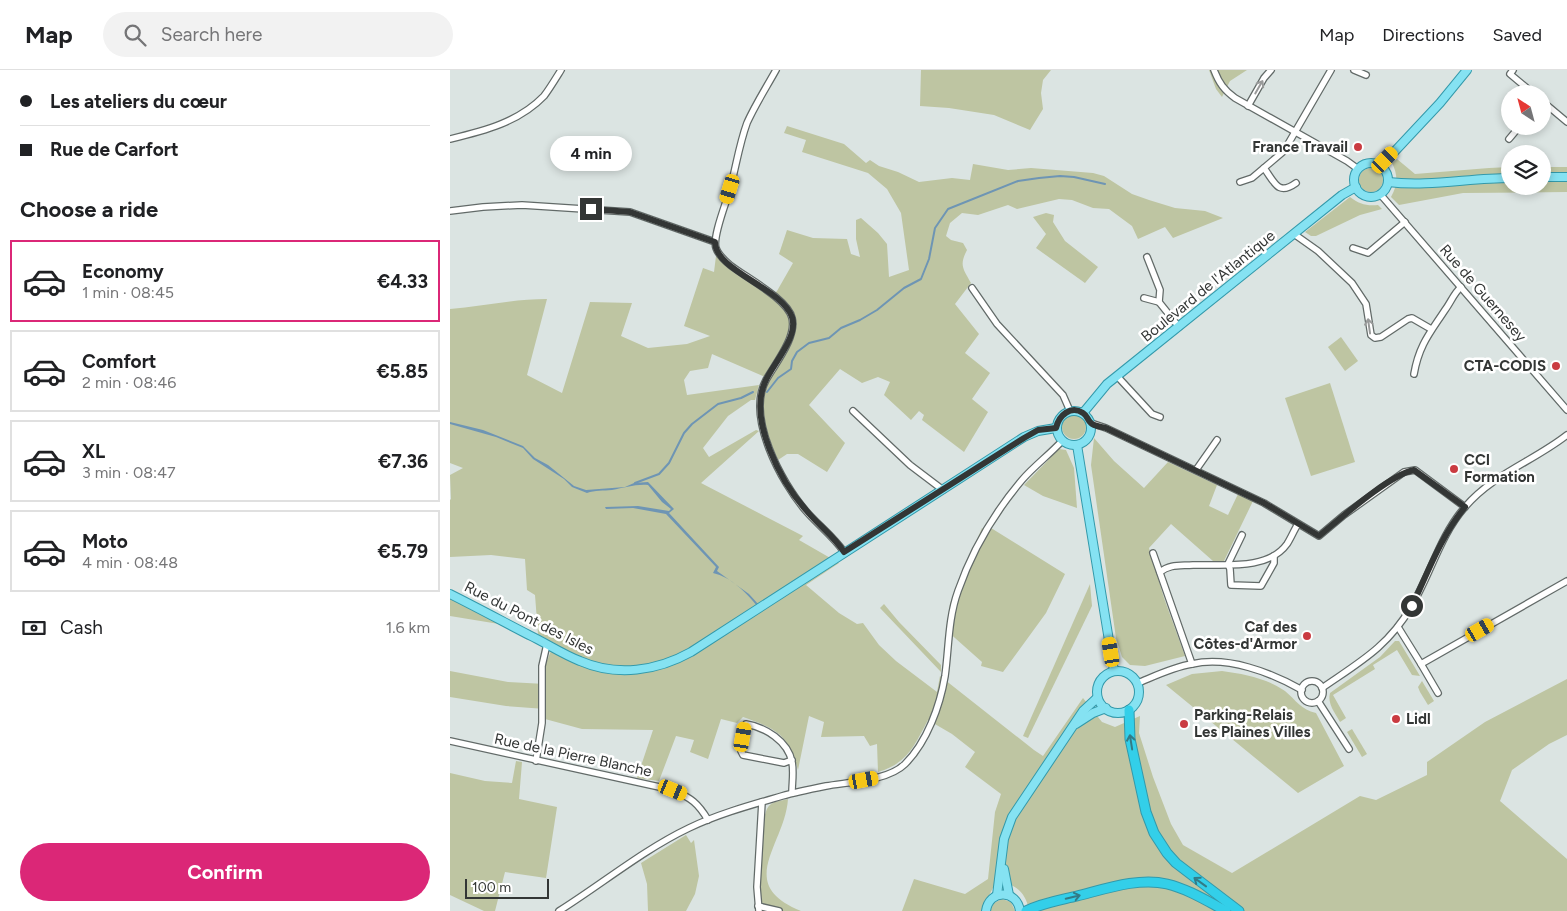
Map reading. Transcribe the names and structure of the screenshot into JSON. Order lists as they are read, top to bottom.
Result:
{
  "streets": {
    "main road": ["Boulevard de l'Atlantique", "Rue du Pont des Isles"],
    "street": ["Rue de Guernesey", "Rue de la Pierre Blanche"]
  },
  "crossings": [
    ["Boulevard de l'Atlantique", "Rue de Guernesey"]
  ],
  "places": [
    "France Travail",
    "CTA-CODIS",
    "CCI Formation",
    "Caf des Côtes-d'Armor",
    "Lidl",
    "Parking-Relais Les Plaines Villes"
  ],
  "scale_bar": "100 m",
  "north": "top left",
  "page": {
    "header": "Map",
    "search": "Search here",
    "nav": ["Map", "Directions", "Saved"],
    "banner": ["Les ateliers du cœur", "Rue de Carfort"],
    "bubble": "4 min",
    "heading": "Choose a ride",
    "list": [
      {
        "name": "Economy",
        "note": "1 min · 08:45",
        "value": "€4.33"
      },
      {
        "name": "Comfort",
        "note": "2 min · 08:46",
        "value": "€5.85"
      },
      {
        "name": "XL",
        "note": "3 min · 08:47",
        "value": "€7.36"
      },
      {
        "name": "Moto",
        "note": "4 min · 08:48",
        "value": "€5.79"
      }
    ],
    "pay": ["Cash", "1.6 km"],
    "buttons": "Confirm",
    "scale": "100 m"
  }
}
